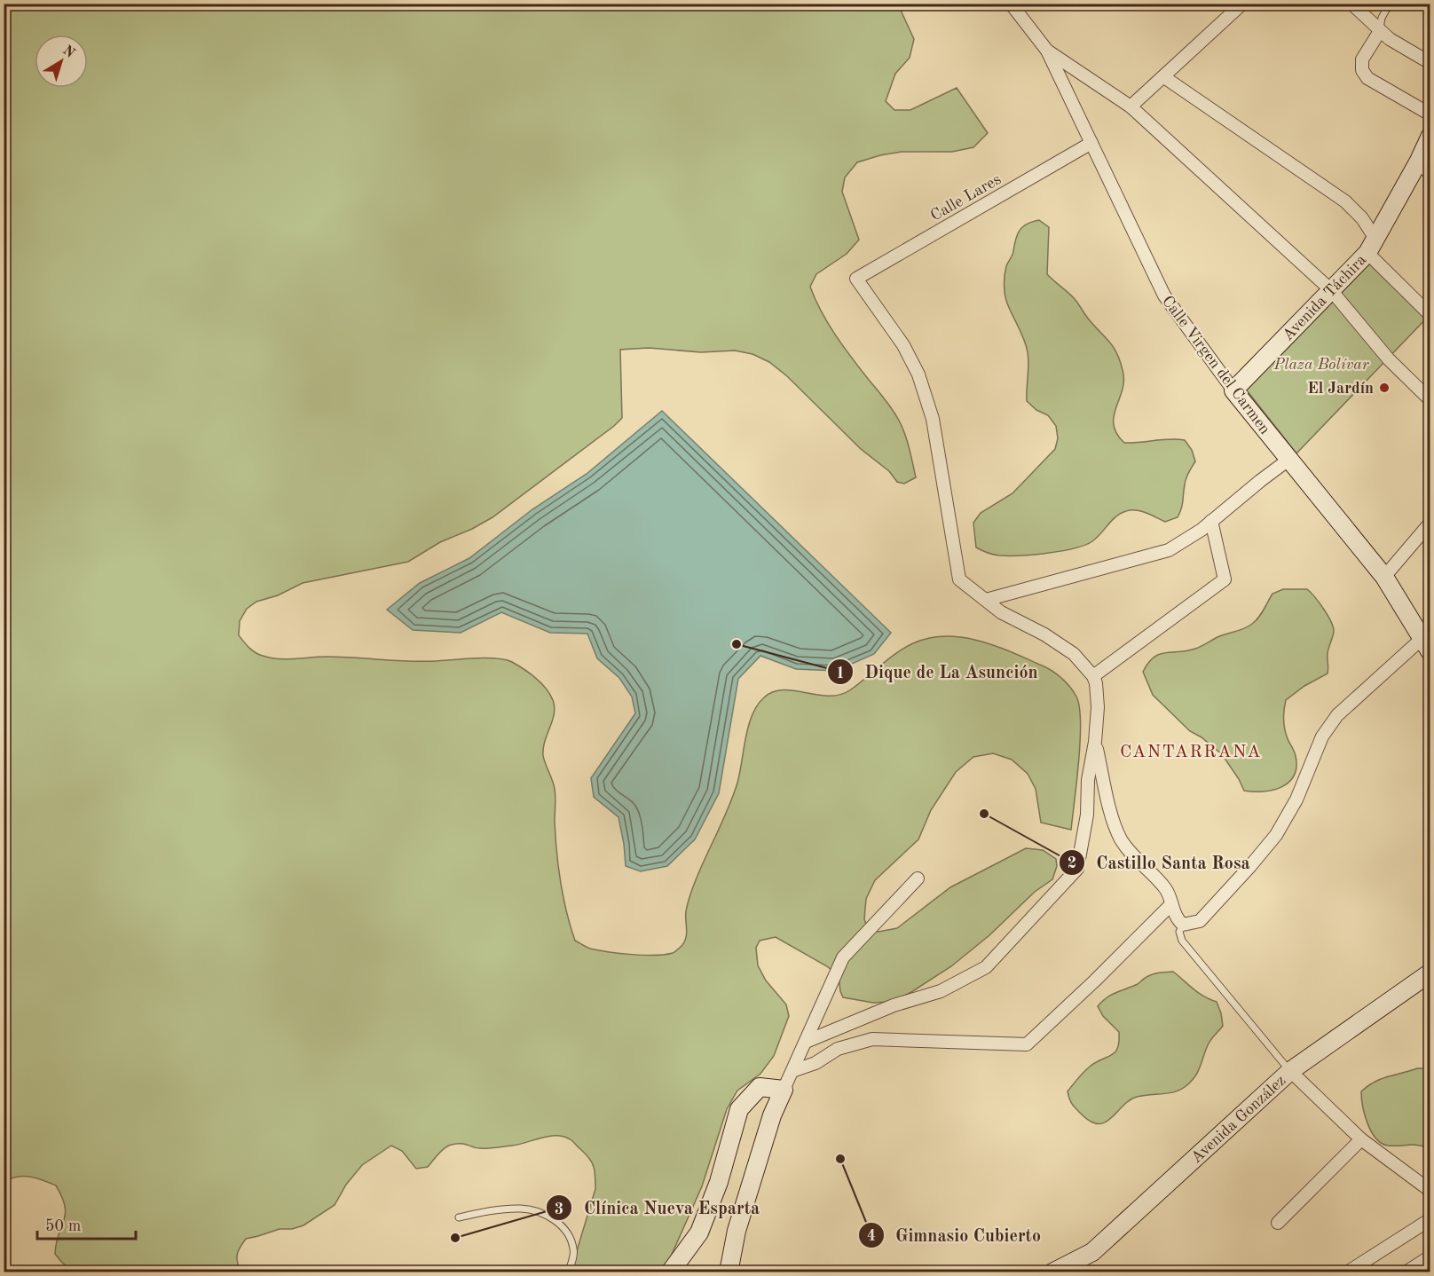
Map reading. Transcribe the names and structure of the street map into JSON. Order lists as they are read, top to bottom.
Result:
{
  "streets": {
    "street": [
      "Calle Lares",
      "Avenida Táchira",
      "Calle Virgen del Carmen",
      "Avenida González"
    ]
  },
  "crossings": [
    ["Calle Lares", "Calle Virgen del Carmen"],
    ["Avenida Táchira", "Calle Virgen del Carmen"]
  ],
  "districts": ["CANTARRANA"],
  "parks": ["Plaza Bolívar"],
  "places": [
    "El Jardín",
    "Dique de La Asunción",
    "Castillo Santa Rosa",
    "Gimnasio Cubierto",
    "Clínica Nueva Esparta"
  ],
  "scale_bar": "50 m",
  "north": "top right"
}
